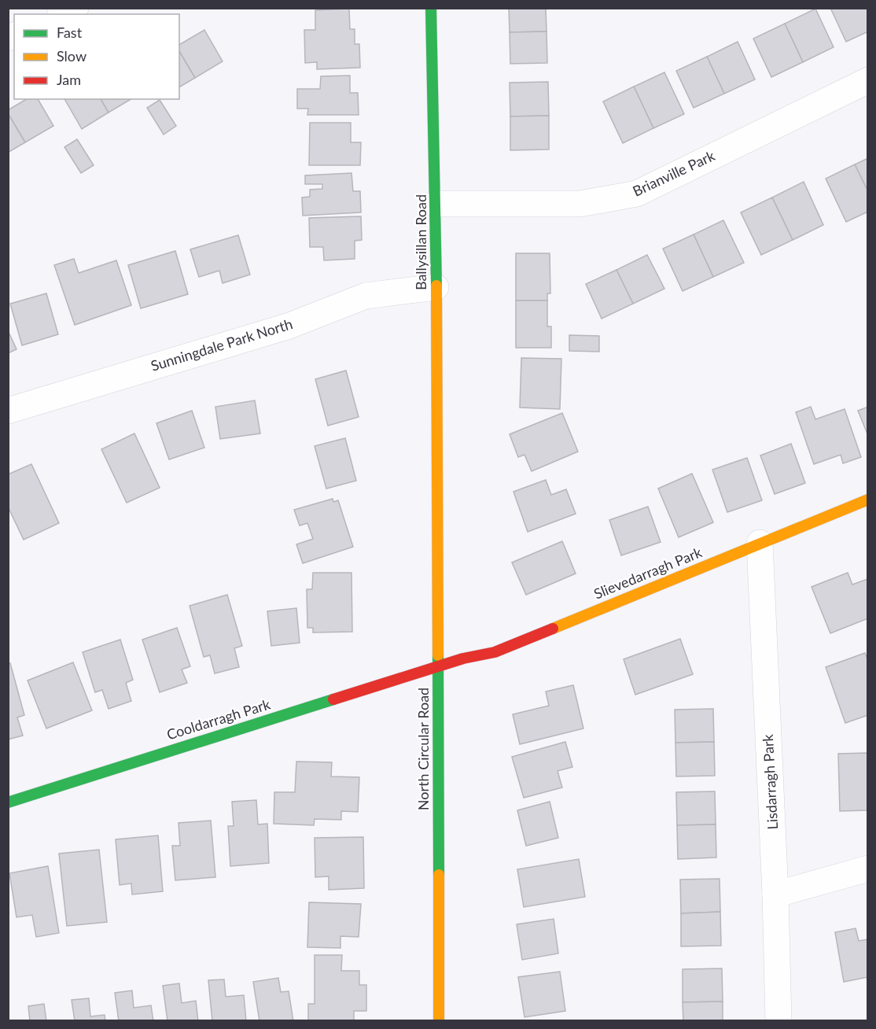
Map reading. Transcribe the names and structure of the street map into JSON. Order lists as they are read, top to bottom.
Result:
{
  "streets": {
    "main road": [
      "Ballysillan Road",
      "Slievedarragh Park",
      "Cooldarragh Park",
      "North Circular Road"
    ],
    "street": ["Brianville Park", "Sunningdale Park North", "Lisdarragh Park"]
  },
  "crossings": [
    ["Brianville Park", "Ballysillan Road"],
    ["Ballysillan Road", "Sunningdale Park North"],
    ["Ballysillan Road", "North Circular Road"],
    ["Slievedarragh Park", "Cooldarragh Park"],
    ["Slievedarragh Park", "North Circular Road"],
    ["Slievedarragh Park", "Lisdarragh Park"],
    ["Cooldarragh Park", "North Circular Road"]
  ],
  "legend": ["Fast", "Slow", "Jam"]
}
